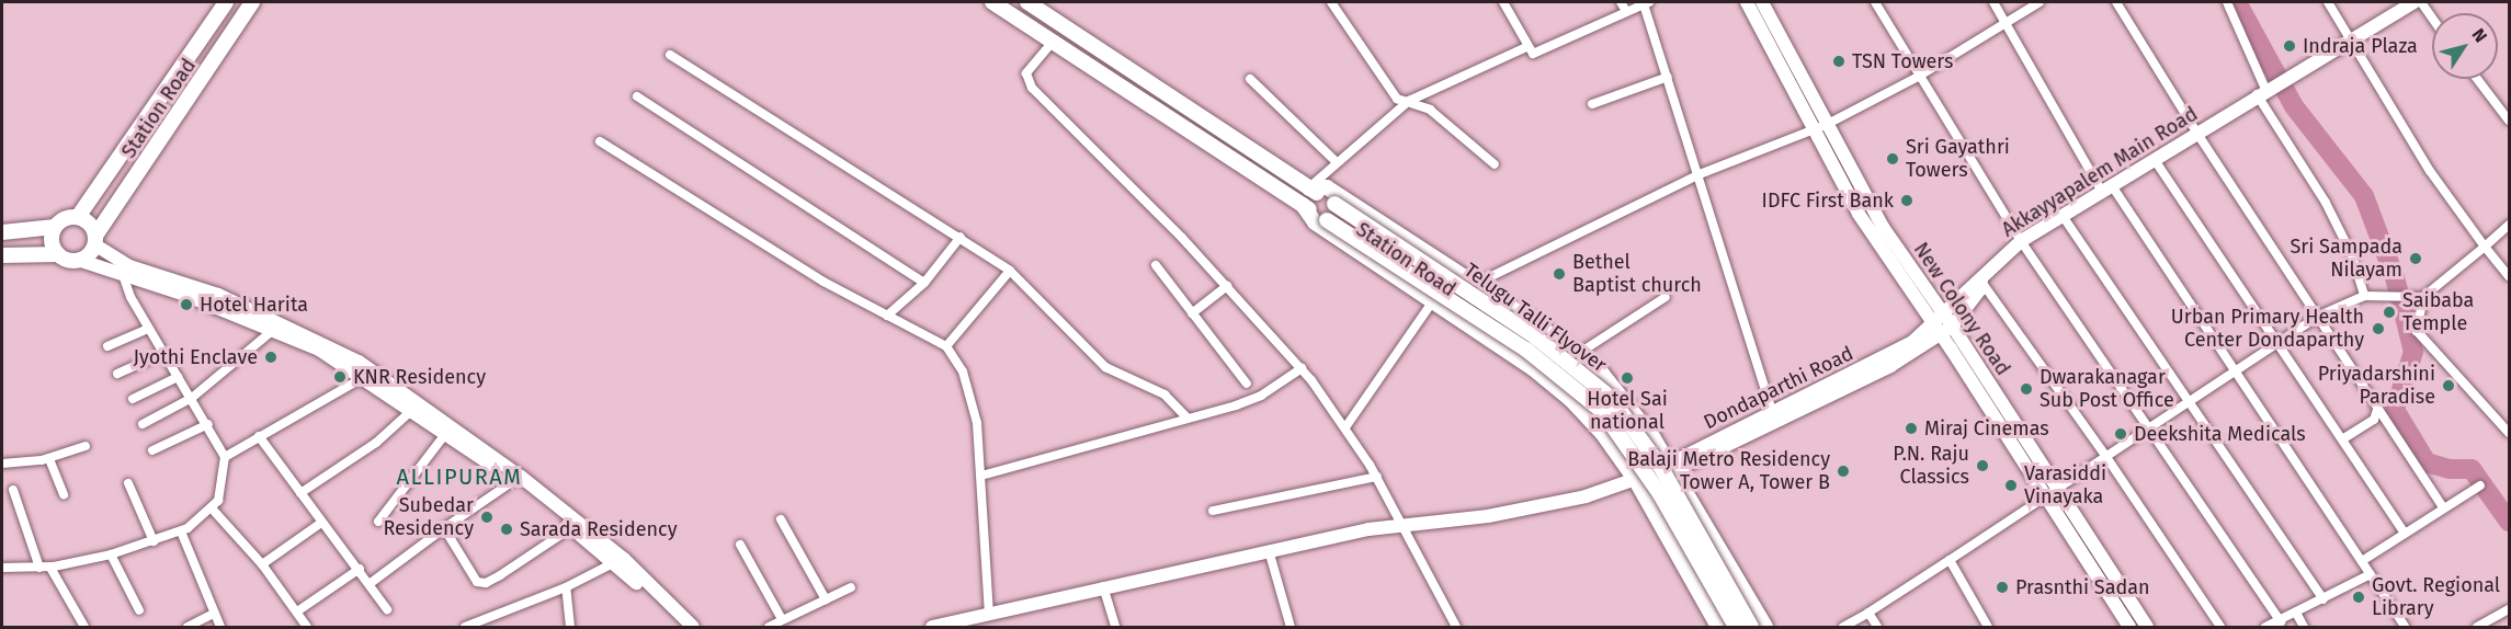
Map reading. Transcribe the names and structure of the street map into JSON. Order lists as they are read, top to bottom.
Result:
{
  "streets": {
    "main road": [
      "Station Road",
      "Akkayyapalem Main Road",
      "New Colony Road",
      "Telugu Talli Flyover",
      "Dondaparthi Road"
    ]
  },
  "crossings": [
    ["Station Road", "Telugu Talli Flyover"],
    ["Station Road", "Dondaparthi Road"],
    ["Akkayyapalem Main Road", "New Colony Road"],
    ["Akkayyapalem Main Road", "Dondaparthi Road"],
    ["New Colony Road", "Dondaparthi Road"]
  ],
  "districts": ["ALLIPURAM"],
  "places": [
    "Indraja Plaza",
    "TSN Towers",
    "Sri Gayathri Towers",
    "IDFC First Bank",
    "Sri Sampada Nilayam",
    "Bethel Baptist church",
    "Hotel Harita",
    "Saibaba Temple",
    "Urban Primary Health Center Dondaparthy",
    "Jyothi Enclave",
    "KNR Residency",
    "Hotel Sai national",
    "Priyadarshini Paradise",
    "Dwarakanagar Sub Post Office",
    "Miraj Cinemas",
    "Deekshita Medicals",
    "P.N. Raju Classics",
    "Balaji Metro Residency Tower A, Tower B",
    "Varasiddi Vinayaka",
    "Subedar Residency",
    "Sarada Residency",
    "Prasnthi Sadan",
    "Govt. Regional Library"
  ],
  "north": "top right"
}
